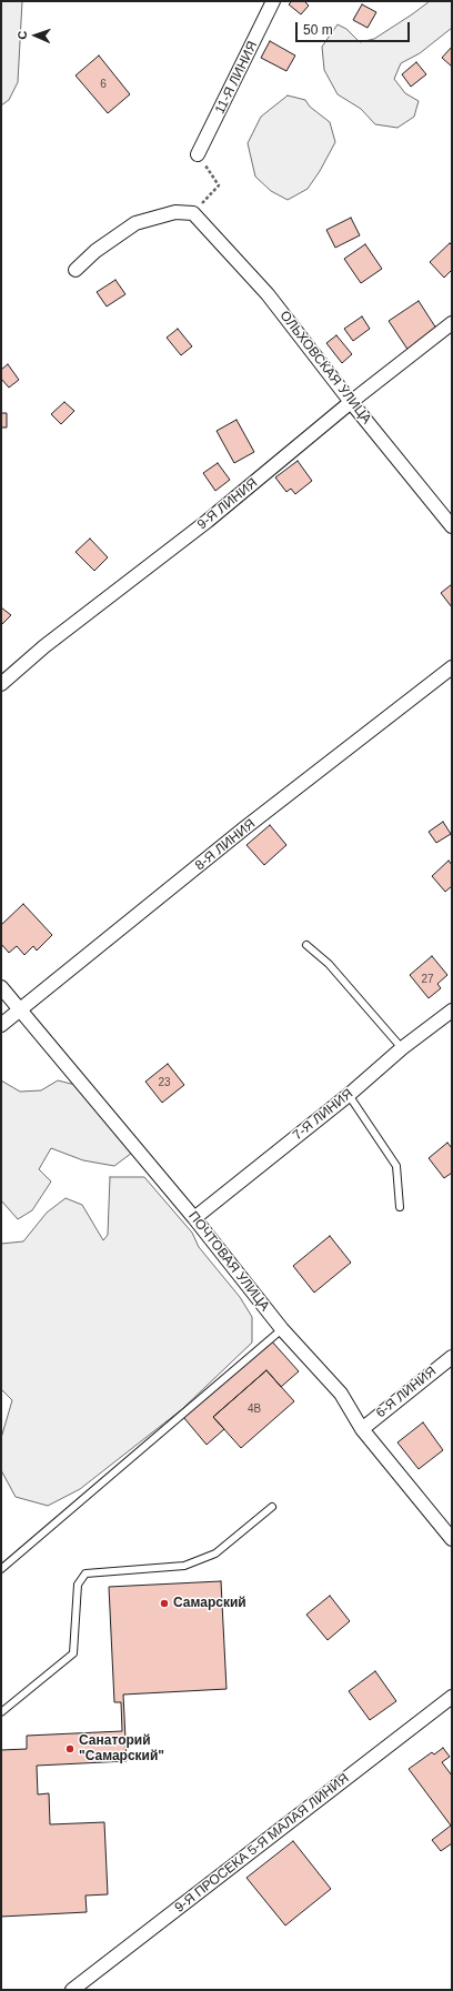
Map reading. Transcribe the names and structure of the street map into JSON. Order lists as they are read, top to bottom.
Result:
{
  "streets": {
    "street": [
      "11-Я ЛИНИЯ",
      "ОЛЬХОВСКАЯ УЛИЦА",
      "9-Я ЛИНИЯ",
      "8-Я ЛИНИЯ",
      "7-Я ЛИНИЯ",
      "ПОЧТОВАЯ УЛИЦА",
      "6-Я ЛИНИЯ",
      "9-Я ПРОСЕКА 5-Я МАЛАЯ ЛИНИЯ"
    ]
  },
  "crossings": [
    ["ОЛЬХОВСКАЯ УЛИЦА", "9-Я ЛИНИЯ"],
    ["8-Я ЛИНИЯ", "ПОЧТОВАЯ УЛИЦА"],
    ["7-Я ЛИНИЯ", "ПОЧТОВАЯ УЛИЦА"],
    ["ПОЧТОВАЯ УЛИЦА", "6-Я ЛИНИЯ"]
  ],
  "places": ["Самарский", "Санаторий \"Самарский\""],
  "house_numbers": [
    "6",
    "27",
    "23",
    "4В"
  ],
  "scale_bar": "50 m",
  "north": "left"
}
